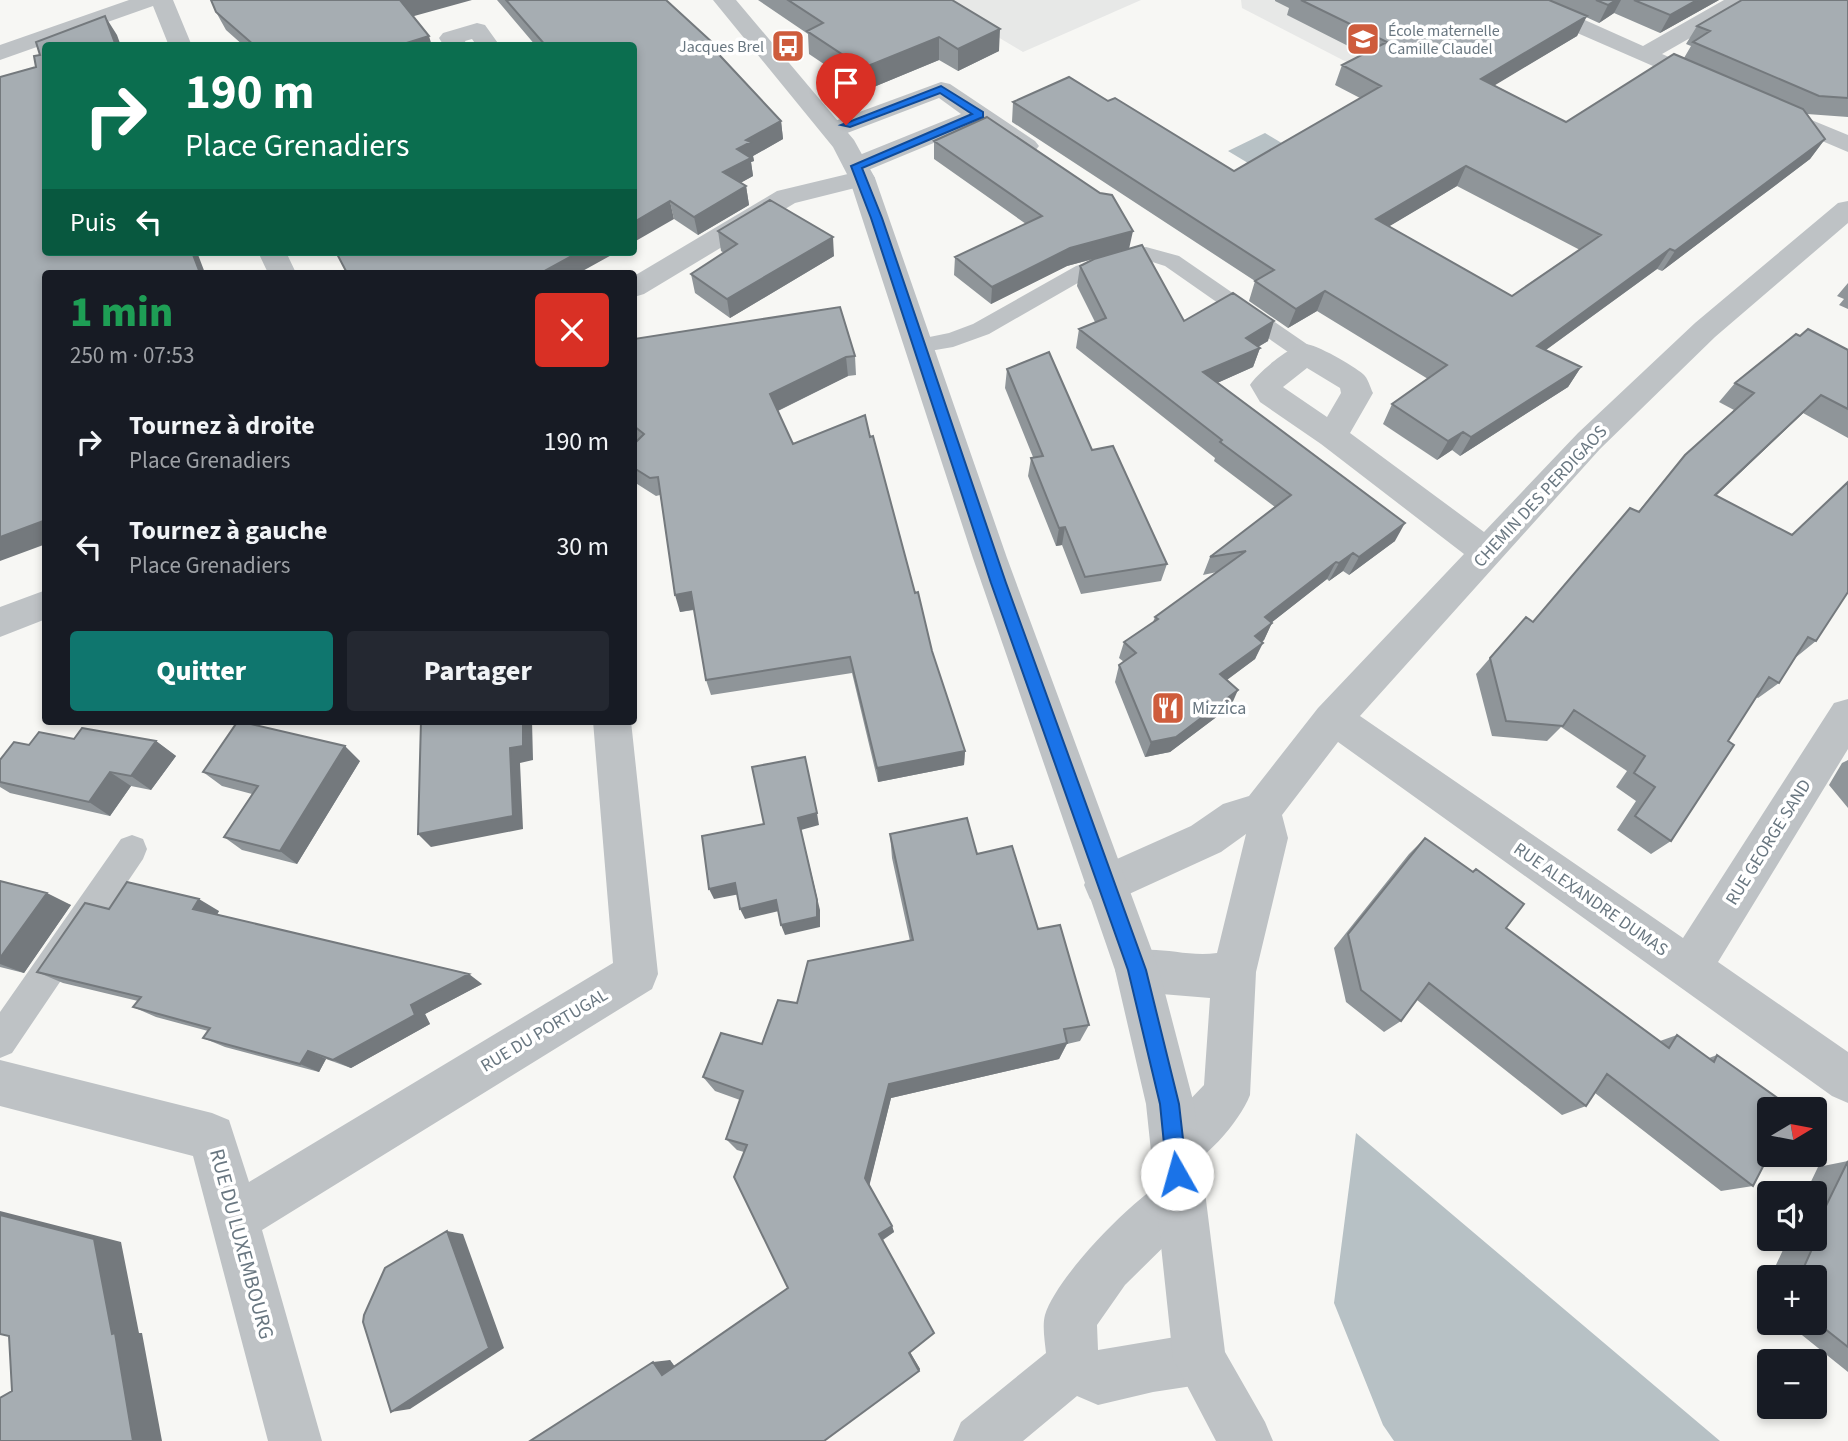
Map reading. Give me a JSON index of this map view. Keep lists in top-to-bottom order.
{
  "streets": {
    "street": [
      "CHEMIN DES PERDIGAOS",
      "RUE GEORGE SAND",
      "RUE ALEXANDRE DUMAS",
      "RUE DU PORTUGAL",
      "RUE DU LUXEMBOURG"
    ]
  },
  "crossings": [
    ["CHEMIN DES PERDIGAOS", "RUE ALEXANDRE DUMAS"],
    ["RUE GEORGE SAND", "RUE ALEXANDRE DUMAS"],
    ["RUE DU PORTUGAL", "RUE DU LUXEMBOURG"]
  ],
  "places": {
    "school or university": ["École maternelle Camille Claudel"],
    "bus stop": ["Jacques Brel"],
    "restaurant": ["Mizzica"]
  },
  "north": "right",
  "page": {
    "turn": ["190 m", "Place Grenadiers"],
    "then": "Puis",
    "heading": ["1 min", "250 m · 07:53"],
    "list": [
      {
        "name": "Tournez à droite",
        "note": "Place Grenadiers",
        "value": "190 m"
      },
      {
        "name": "Tournez à gauche",
        "note": "Place Grenadiers",
        "value": "30 m"
      }
    ],
    "buttons": ["Quitter", "Partager"],
    "map_buttons": ["+", "−"]
  }
}
